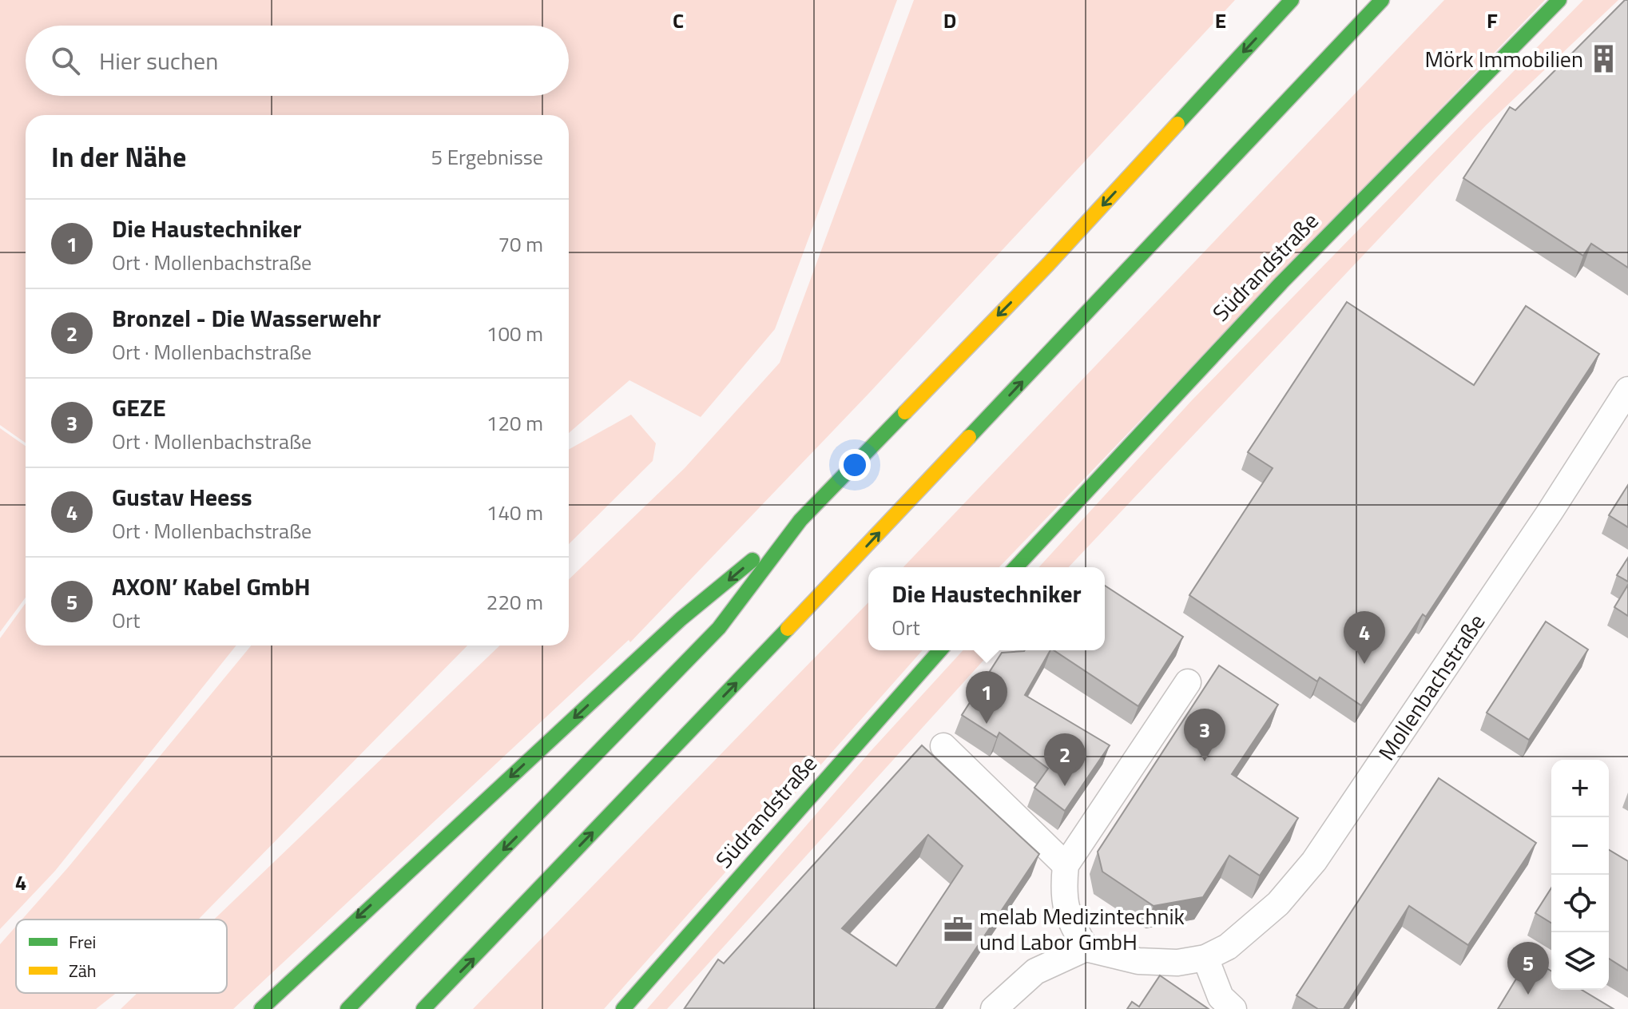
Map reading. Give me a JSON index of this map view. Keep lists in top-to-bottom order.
{
  "streets": {
    "main road": ["Südrandstraße"],
    "street": ["Mollenbachstraße"]
  },
  "places": {
    "building": ["Mörk Immobilien"],
    "office": ["melab Medizintechnik und Labor GmbH"]
  },
  "legend": ["Frei", "Zäh"],
  "page": {
    "search": "Hier suchen",
    "heading": ["In der Nähe", "5 Ergebnisse"],
    "list": [
      {
        "mark": "1",
        "name": "Die Haustechniker",
        "note": "Ort · Mollenbachstraße",
        "value": "70 m"
      },
      {
        "mark": "2",
        "name": "Bronzel - Die Wasserwehr",
        "note": "Ort · Mollenbachstraße",
        "value": "100 m"
      },
      {
        "mark": "3",
        "name": "GEZE",
        "note": "Ort · Mollenbachstraße",
        "value": "120 m"
      },
      {
        "mark": "4",
        "name": "Gustav Heess",
        "note": "Ort · Mollenbachstraße",
        "value": "140 m"
      },
      {
        "mark": "5",
        "name": "AXON’ Kabel GmbH",
        "note": "Ort",
        "value": "220 m"
      }
    ],
    "popup": ["Die Haustechniker", "Ort"],
    "pins": [
      "4",
      "1",
      "3",
      "2",
      "5"
    ],
    "map_buttons": ["+", "−"]
  },
  "grid": {
    "columns": [
      "C",
      "D",
      "E",
      "F"
    ],
    "rows": ["4"]
  }
}
